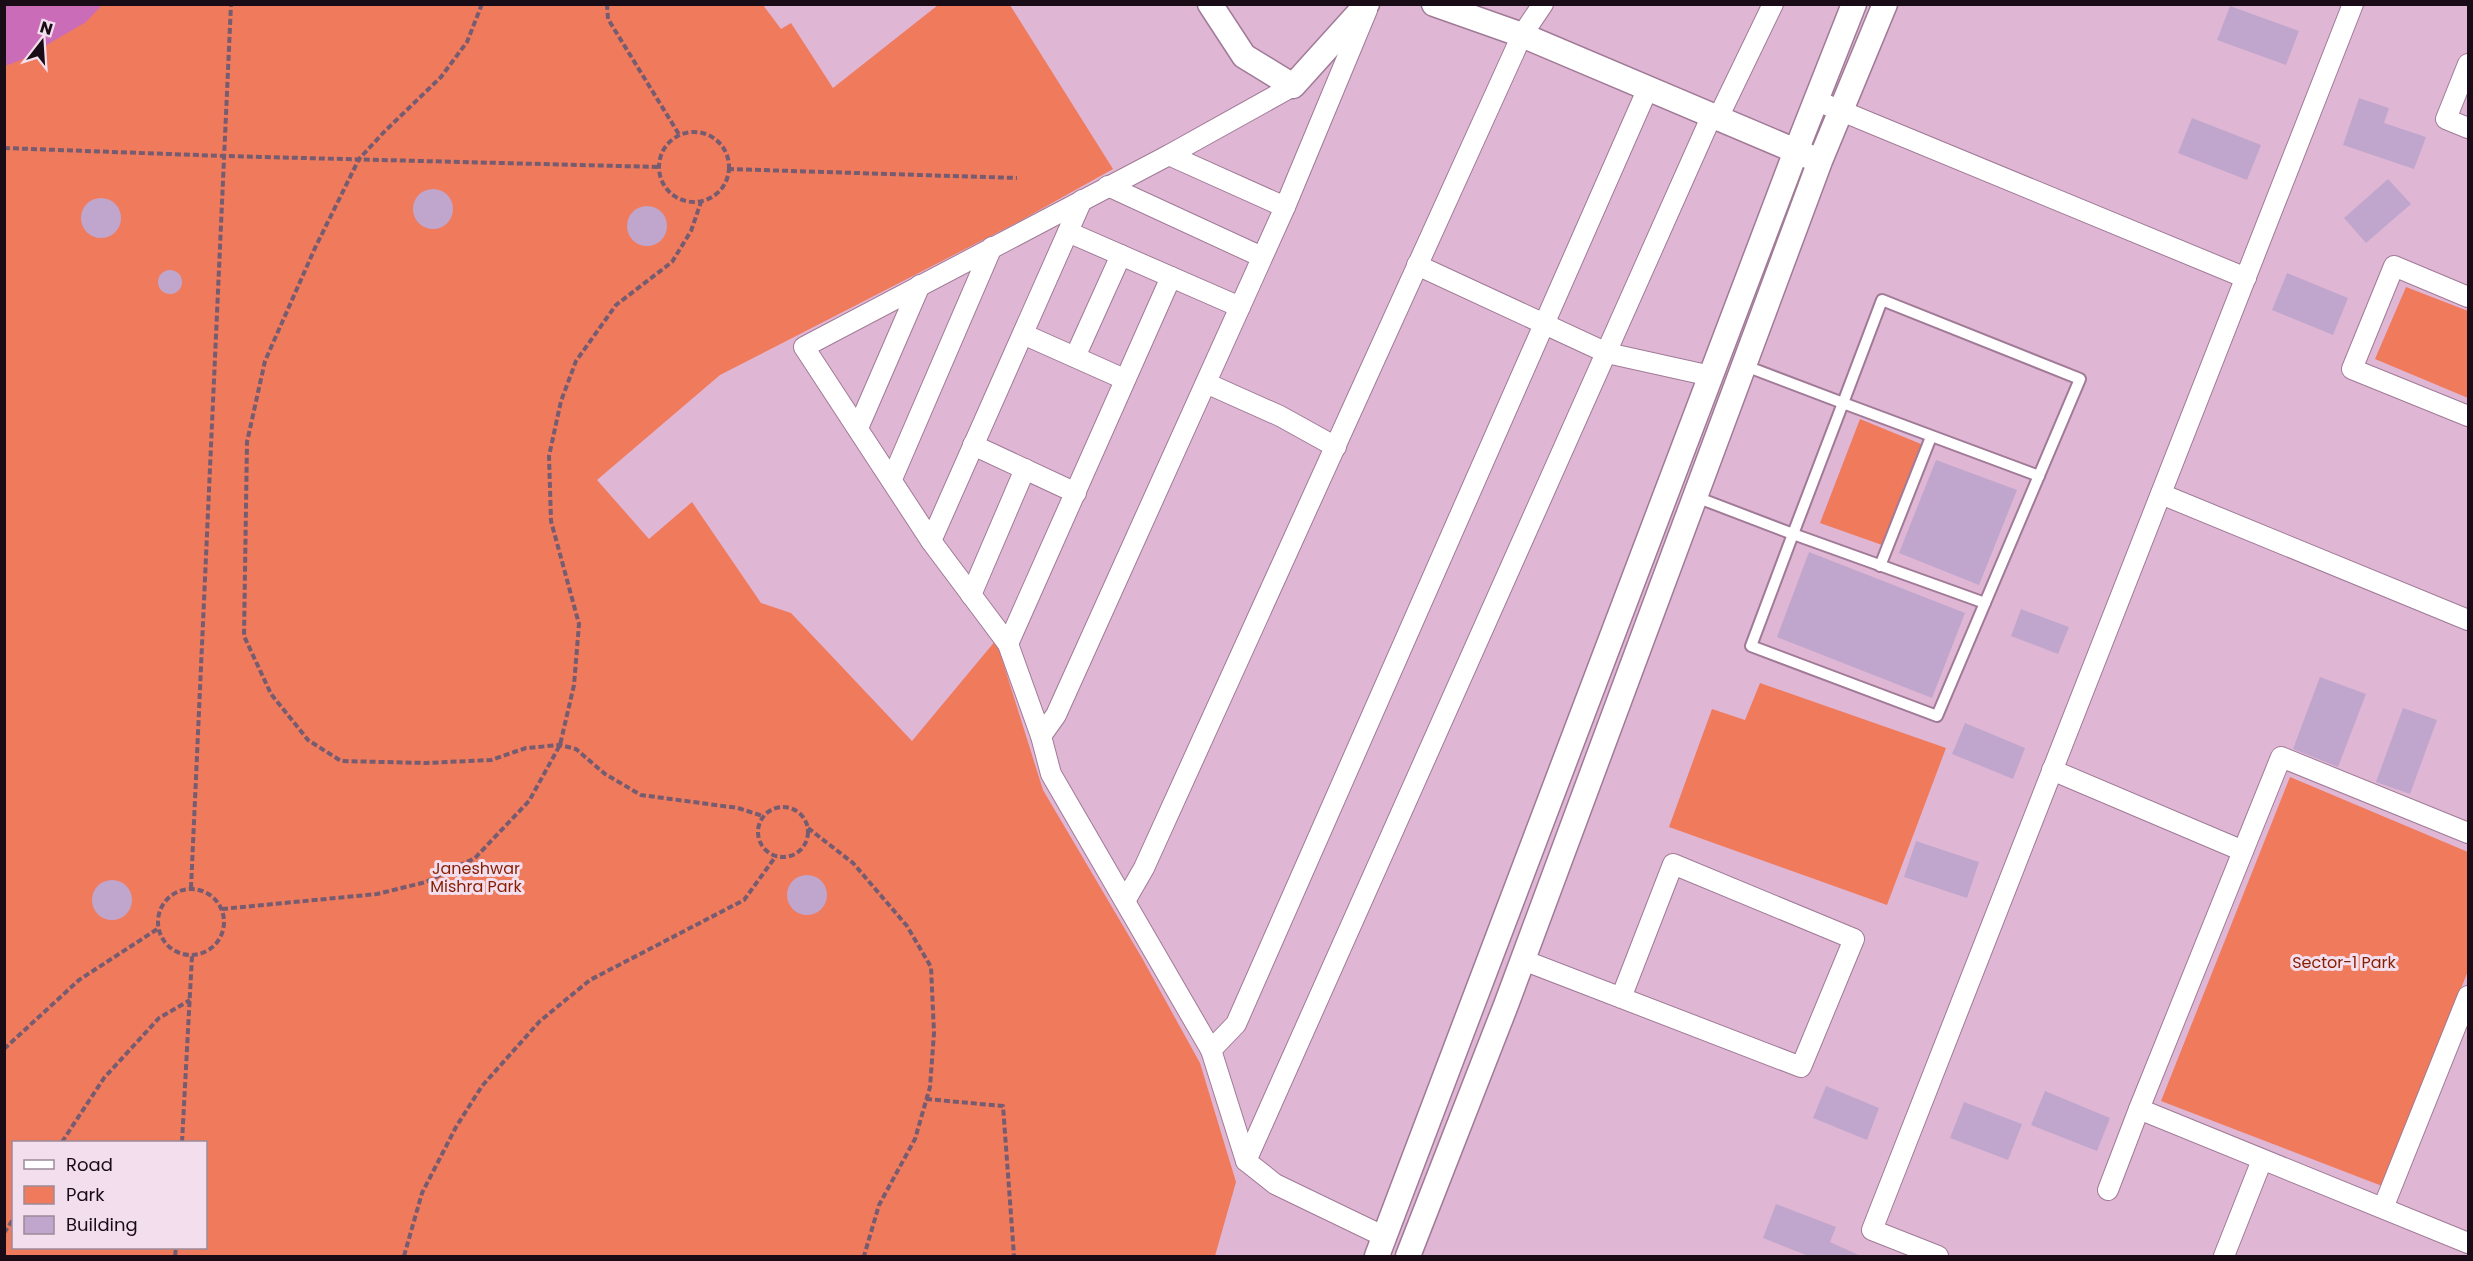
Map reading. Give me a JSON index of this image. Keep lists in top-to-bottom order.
{
  "parks": ["Janeshwar Mishra Park", "Sector-1 Park"],
  "legend": ["Road", "Park", "Building"],
  "north": "top"
}
